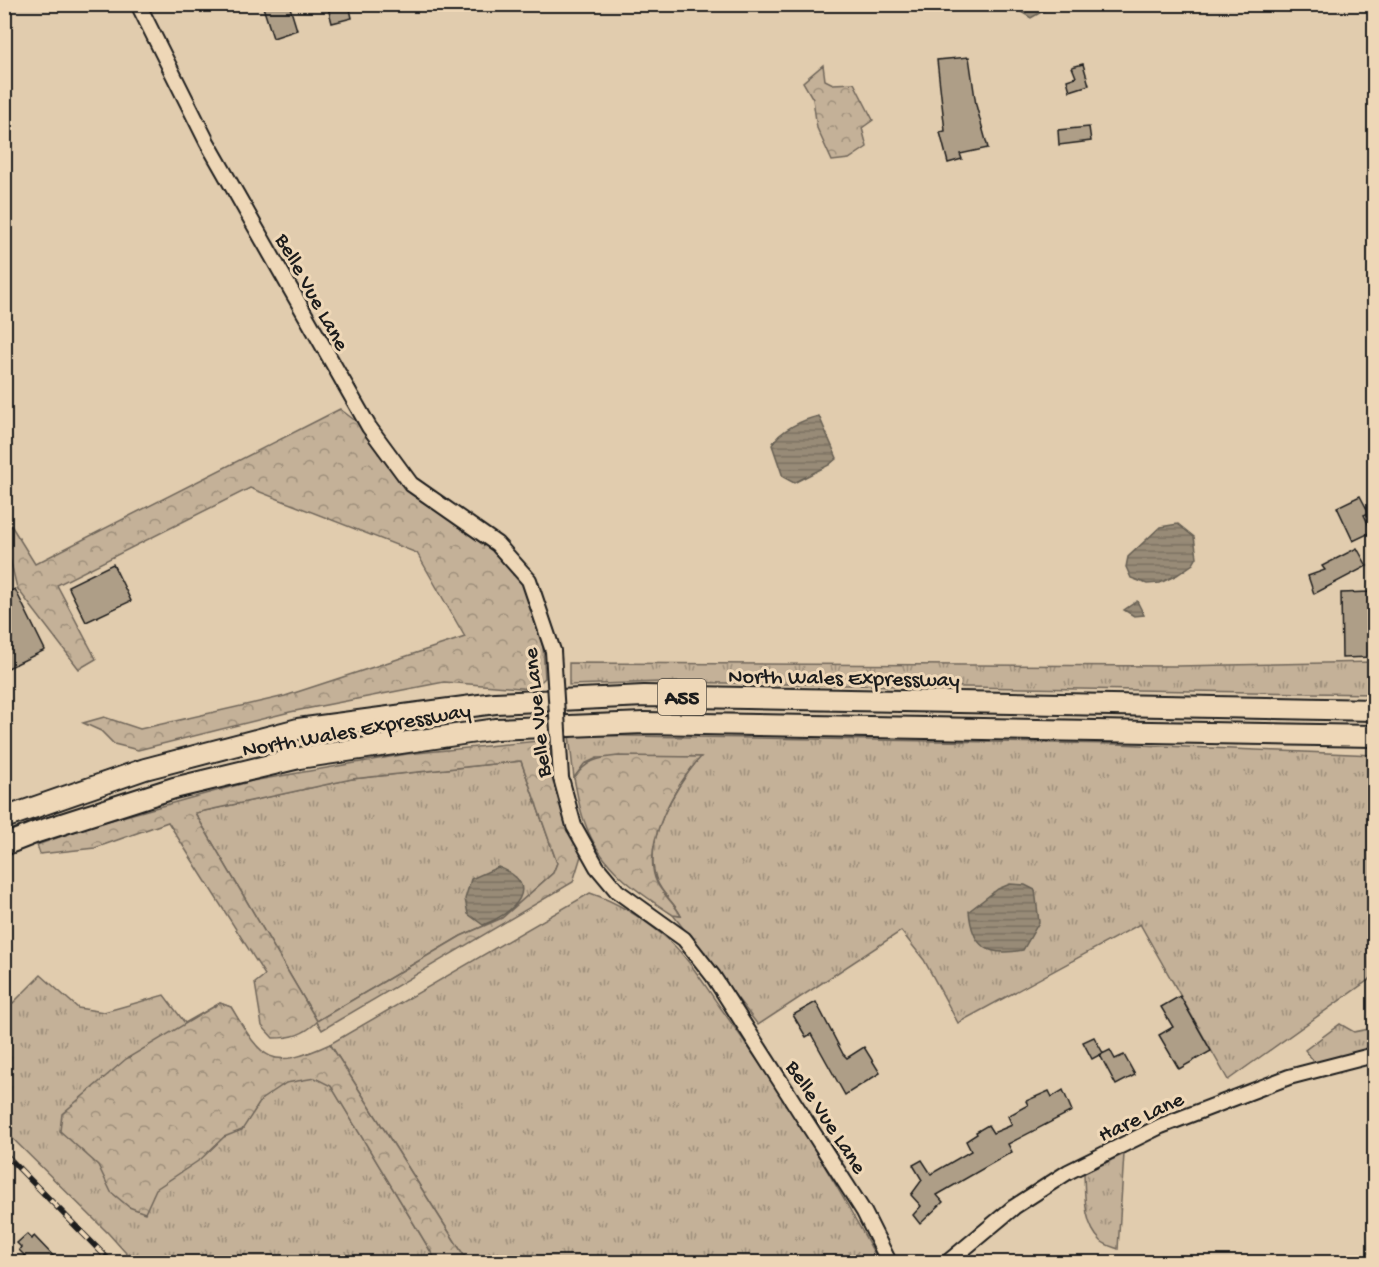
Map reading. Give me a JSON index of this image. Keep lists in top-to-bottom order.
{
  "streets": {
    "highway": ["North Wales Expressway", "A55"],
    "street": ["Belle Vue Lane", "Hare Lane"]
  }
}
